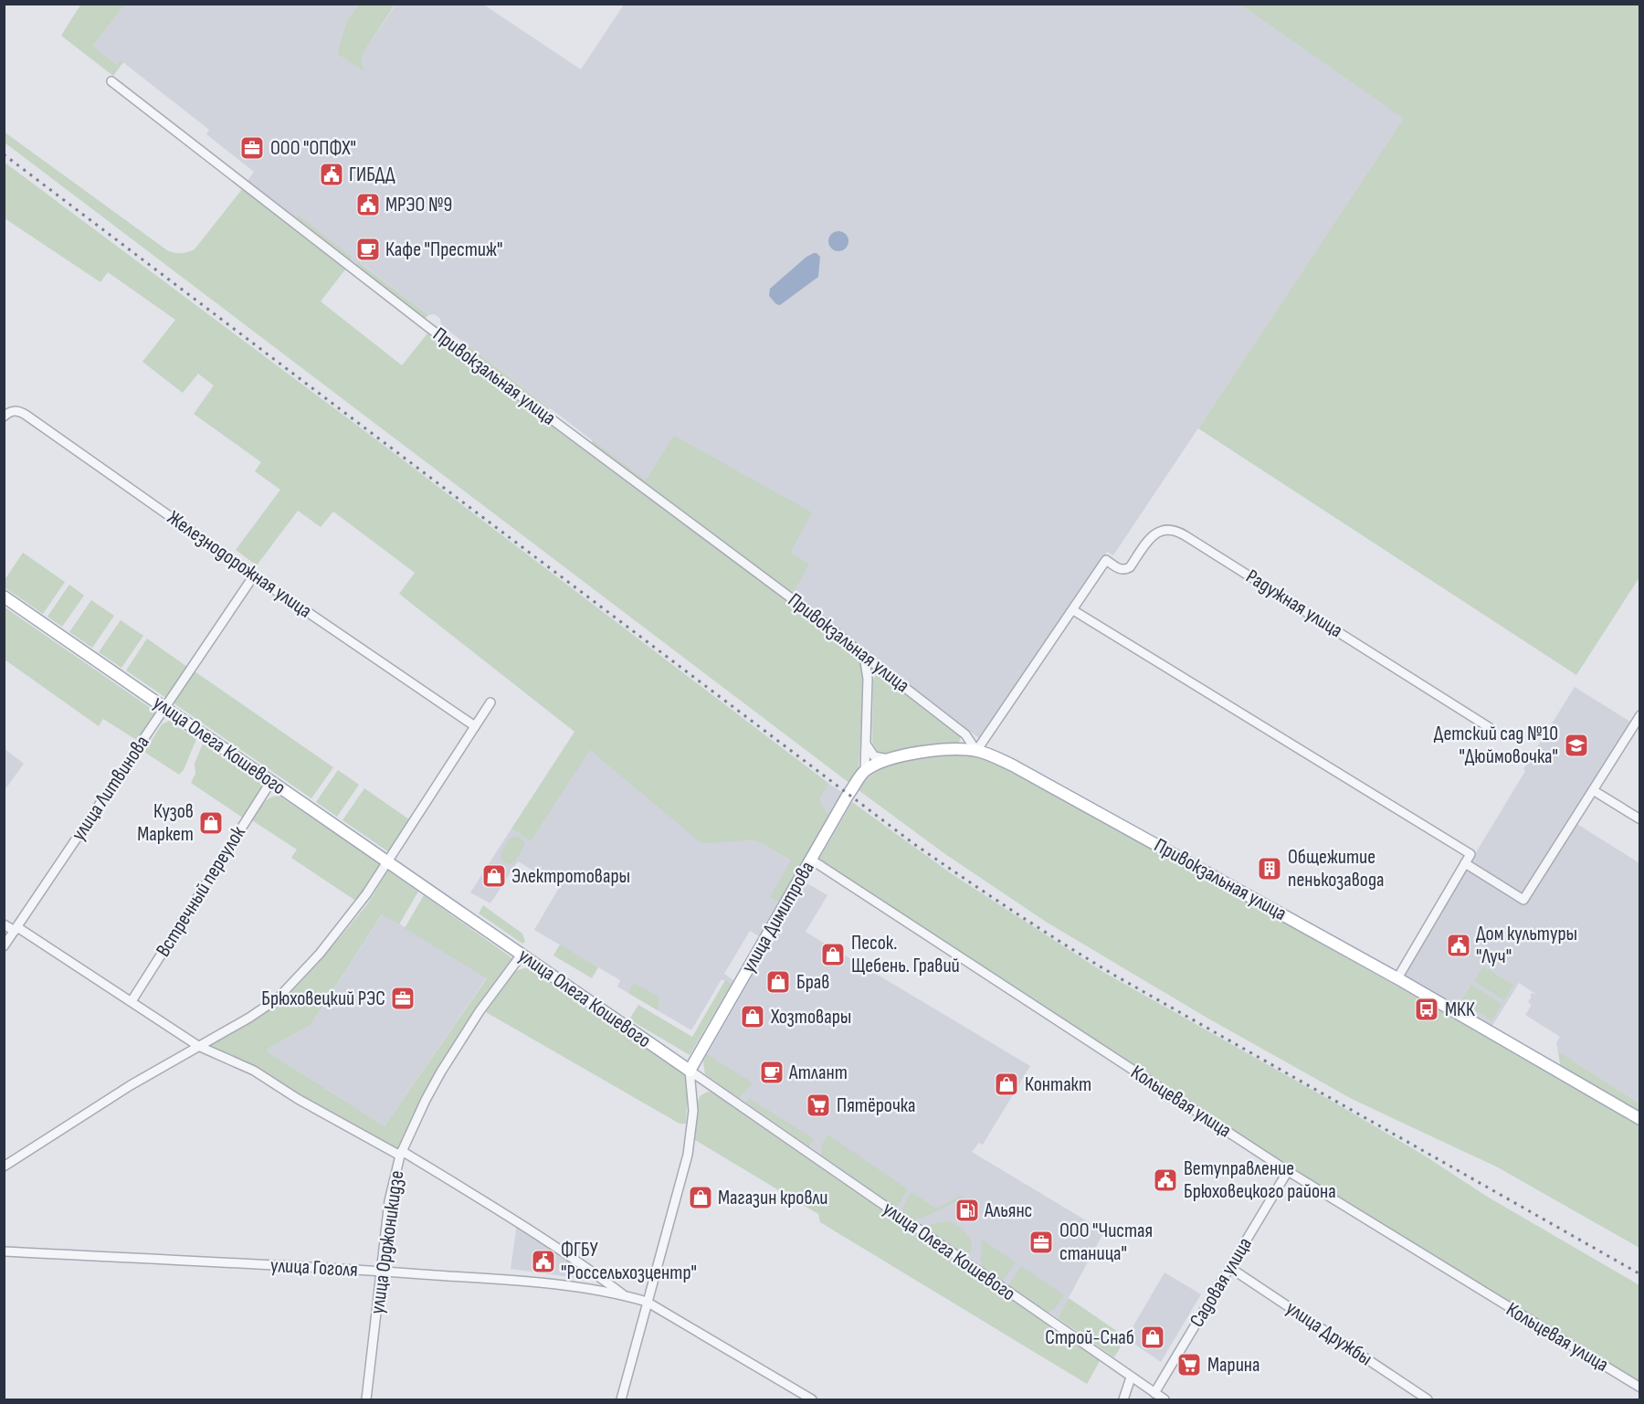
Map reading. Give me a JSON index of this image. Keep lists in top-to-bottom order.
{
  "streets": {
    "main road": ["Привокзальная улица", "улица Олега Кошевого", "улица Димитрова"],
    "street": [
      "Железнодорожная улица",
      "Радужная улица",
      "улица Литвинова",
      "Встречный переулок",
      "Кольцевая улица",
      "улица Орджоникидзе",
      "улица Гоголя",
      "Садовая улица",
      "улица Дружбы"
    ]
  },
  "crossings": [
    ["Железнодорожная улица", "улица Литвинова"],
    ["улица Олега Кошевого", "улица Литвинова"],
    ["улица Олега Кошевого", "Встречный переулок"],
    ["улица Олега Кошевого", "улица Димитрова"],
    ["улица Олега Кошевого", "улица Орджоникидзе"],
    ["улица Олега Кошевого", "Садовая улица"],
    ["улица Литвинова", "улица Гоголя"],
    ["Встречный переулок", "улица Гоголя"],
    ["улица Димитрова", "Кольцевая улица"],
    ["Кольцевая улица", "Садовая улица"],
    ["улица Орджоникидзе", "улица Гоголя"],
    ["Садовая улица", "улица Дружбы"]
  ],
  "places": {
    "office": ["ООО \"ОПФХ\"", "Брюховецкий РЭС", "ООО \"Чистая станица\""],
    "public building": [
      "ГИБДД",
      "МРЭО №9",
      "Дом культуры \"Луч\"",
      "Ветуправление Брюховецкого района",
      "ФГБУ \"Россельхозцентр\""
    ],
    "cafe": ["Кафе \"Престиж\"", "Атлант"],
    "school or university": ["Детский сад №10 \"Дюймовочка\""],
    "shop": [
      "Кузов Маркет",
      "Электротовары",
      "Песок. Щебень. Гравий",
      "Брав",
      "Хозтовары",
      "Контакт",
      "Магазин кровли",
      "Строй-Снаб"
    ],
    "building": ["Общежитие пенькозавода"],
    "bus stop": ["МКК"],
    "supermarket": ["Пятёрочка", "Марина"],
    "fuel station": ["Альянс"]
  }
}
